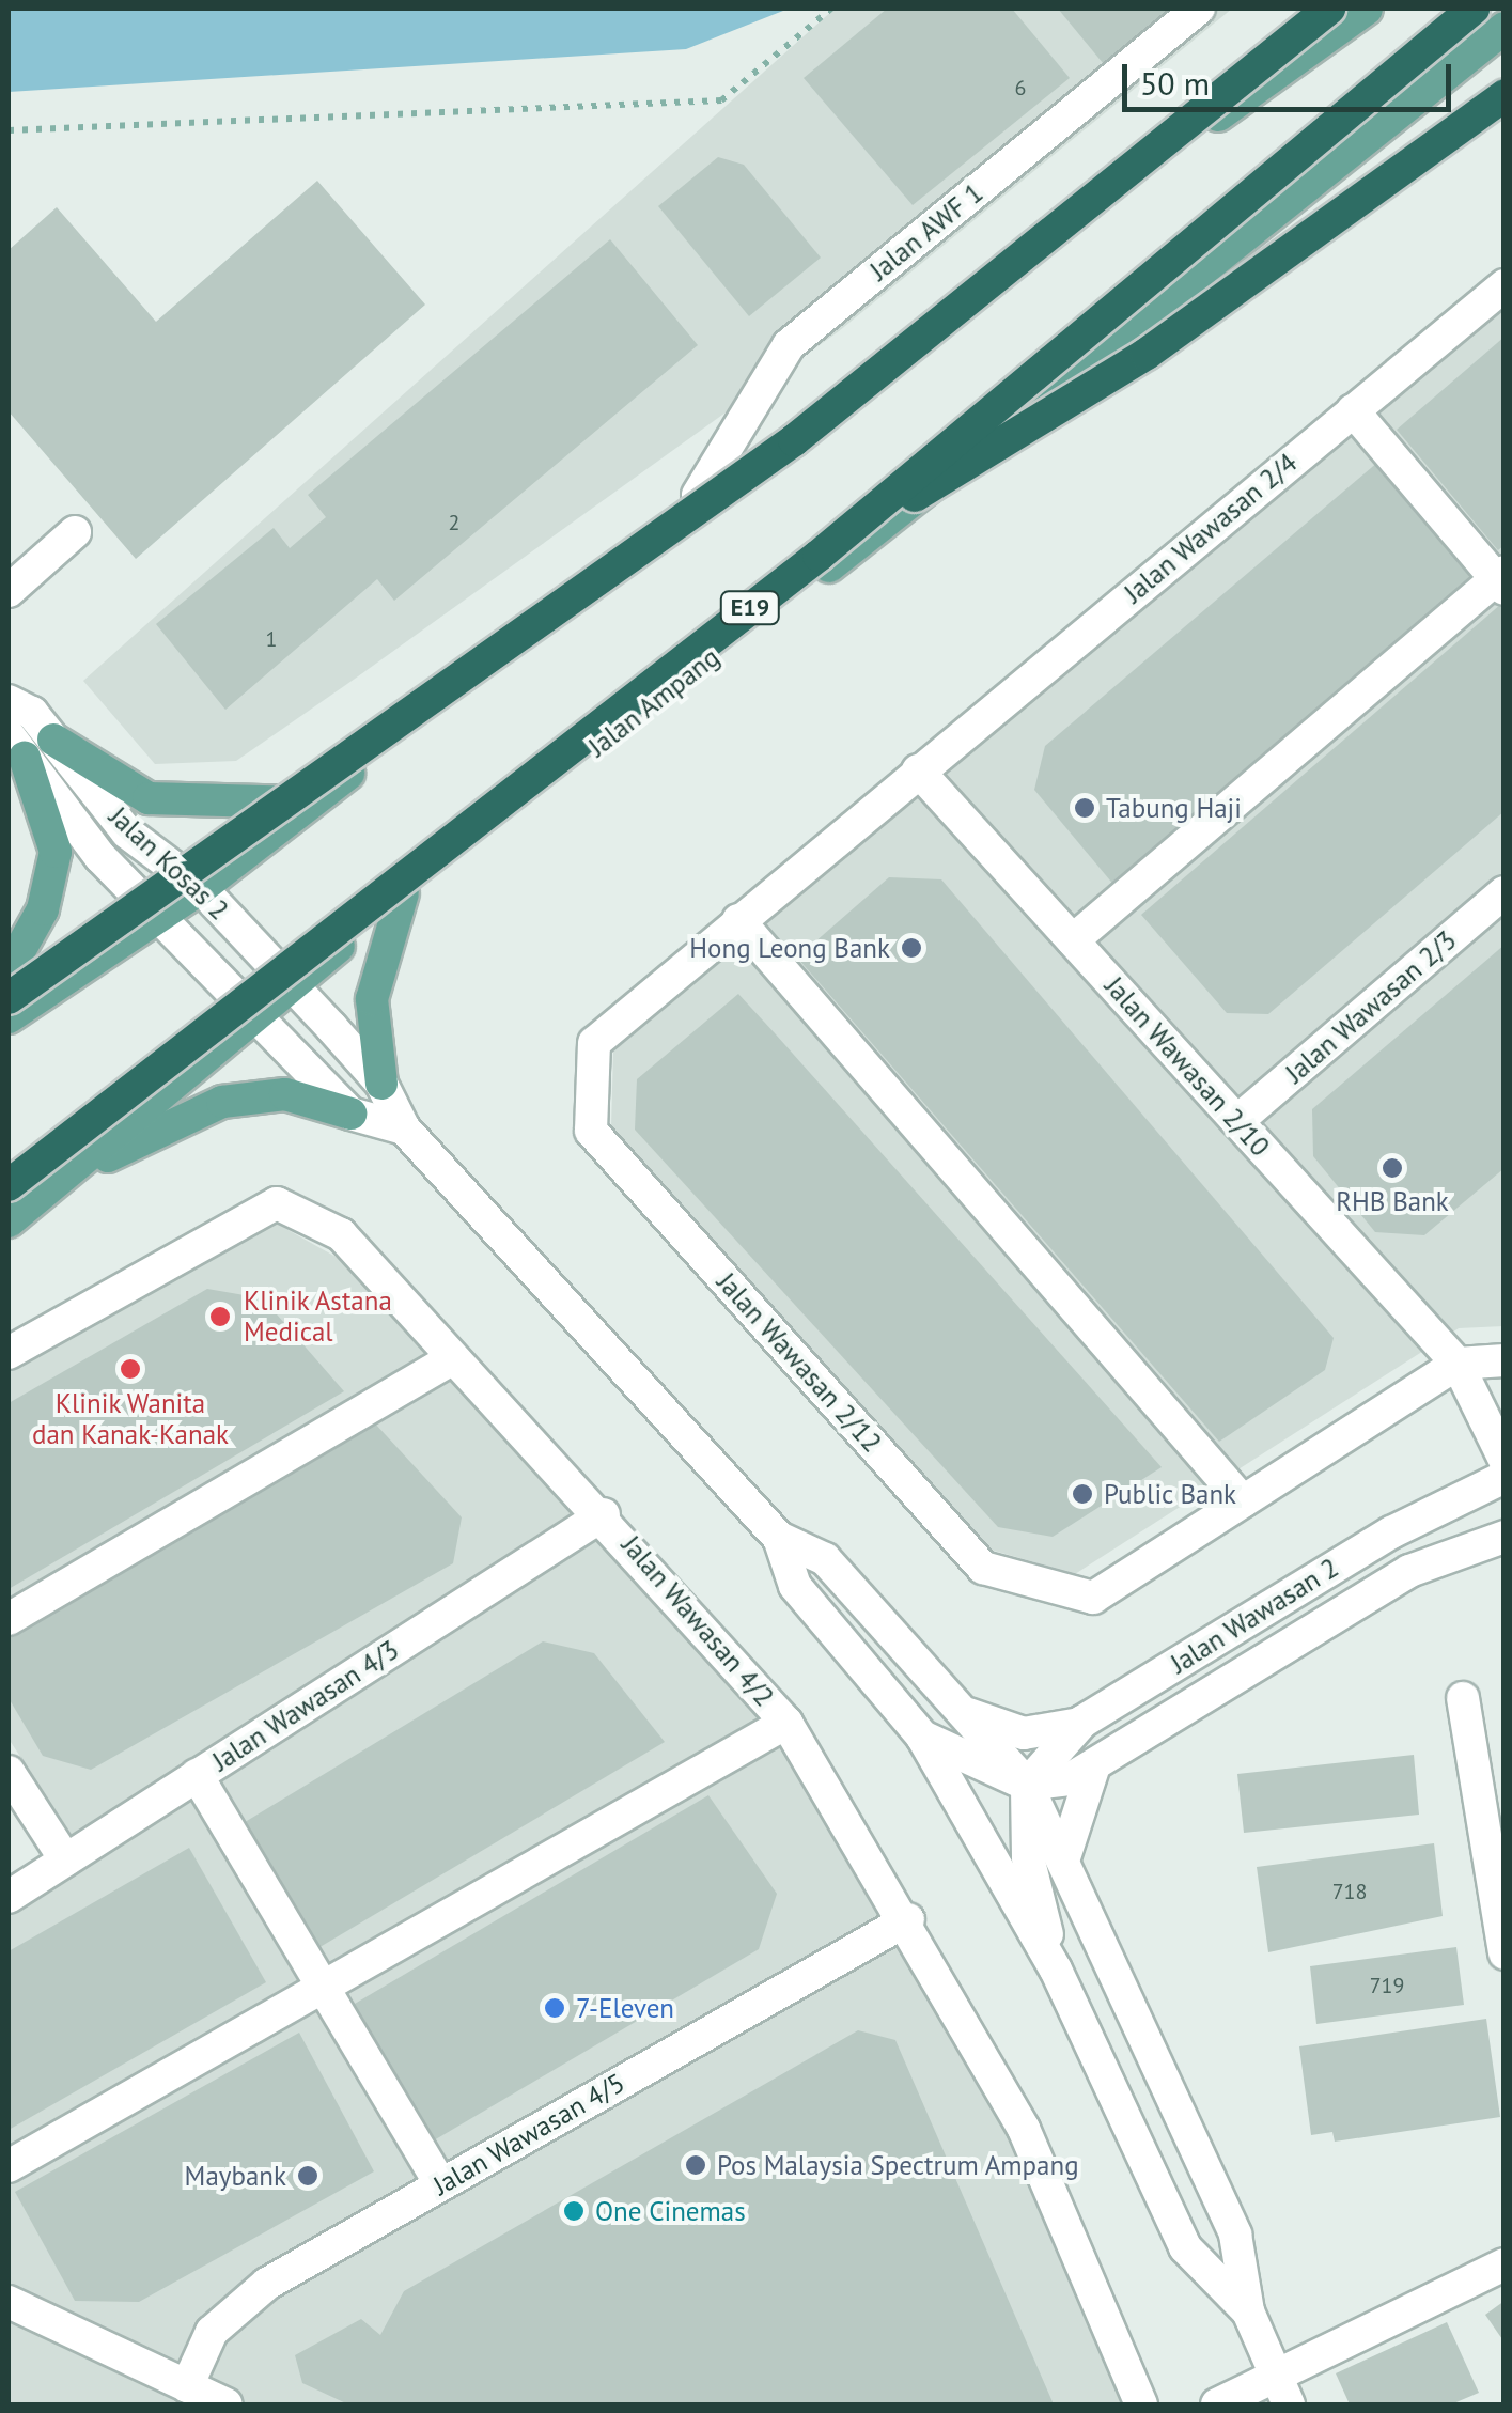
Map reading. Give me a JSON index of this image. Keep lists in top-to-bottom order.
{
  "streets": {
    "highway": ["E19"],
    "main road": ["Jalan Ampang"],
    "street": [
      "Jalan AWF 1",
      "Jalan Wawasan 2/4",
      "Jalan Kosas 2",
      "Jalan Wawasan 2/3",
      "Jalan Wawasan 2/10",
      "Jalan Wawasan 2/12",
      "Jalan Wawasan 2",
      "Jalan Wawasan 4/2",
      "Jalan Wawasan 4/3",
      "Jalan Wawasan 4/5"
    ]
  },
  "crossings": [
    ["Jalan Wawasan 2/4", "Jalan Wawasan 2/10"],
    ["Jalan Wawasan 2/4", "Jalan Wawasan 2/12"],
    ["Jalan Ampang", "Jalan Kosas 2"],
    ["Jalan Wawasan 2/3", "Jalan Wawasan 2/10"],
    ["Jalan Wawasan 2/10", "Jalan Wawasan 2/12"],
    ["Jalan Wawasan 4/2", "Jalan Wawasan 4/3"],
    ["Jalan Wawasan 4/2", "Jalan Wawasan 4/5"]
  ],
  "places": [
    "Tabung Haji",
    "Hong Leong Bank",
    "RHB Bank",
    "Klinik Astana Medical",
    "Klinik Wanita dan Kanak-Kanak",
    "Public Bank",
    "7-Eleven",
    "Pos Malaysia Spectrum Ampang",
    "Maybank",
    "One Cinemas"
  ],
  "house_numbers": [
    "6",
    "2",
    "1",
    "718",
    "719"
  ],
  "scale_bar": "50 m"
}
